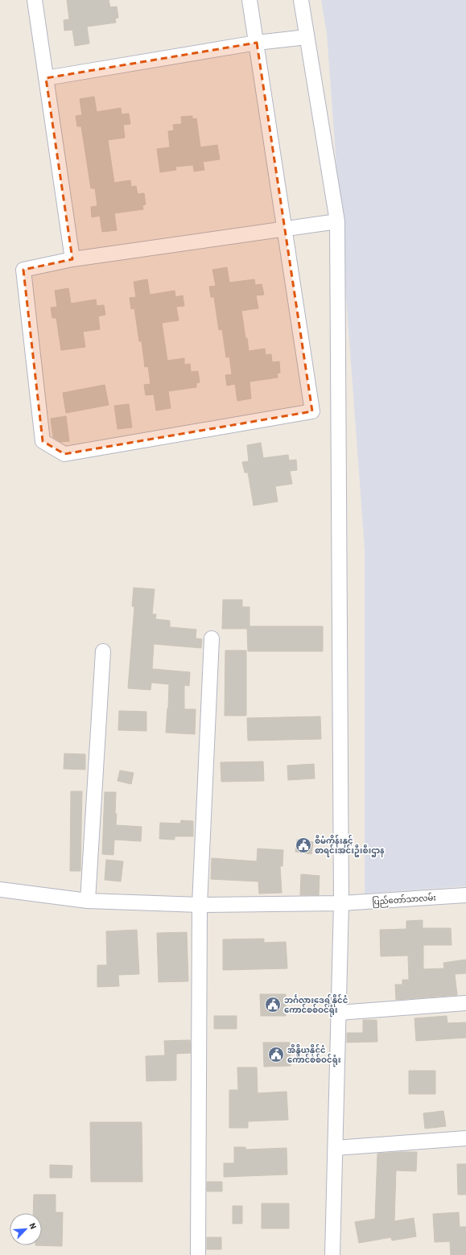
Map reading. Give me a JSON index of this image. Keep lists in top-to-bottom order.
{
  "streets": {
    "street": ["ပြည်တော်သာလမ်း"]
  },
  "places": {
    "public building": ["စီမံကိန်းနှင့် စာရင်းအင်းဦးစီးဌာန", "ဘင်္ဂလားဒေရှ့်နိုင်ငံ ကောင်စစ်ဝင်ရုံး", "အိန္ဒိယနိုင်ငံ ကောင်စစ်ဝင်ရုံး"]
  },
  "north": "top right"
}
